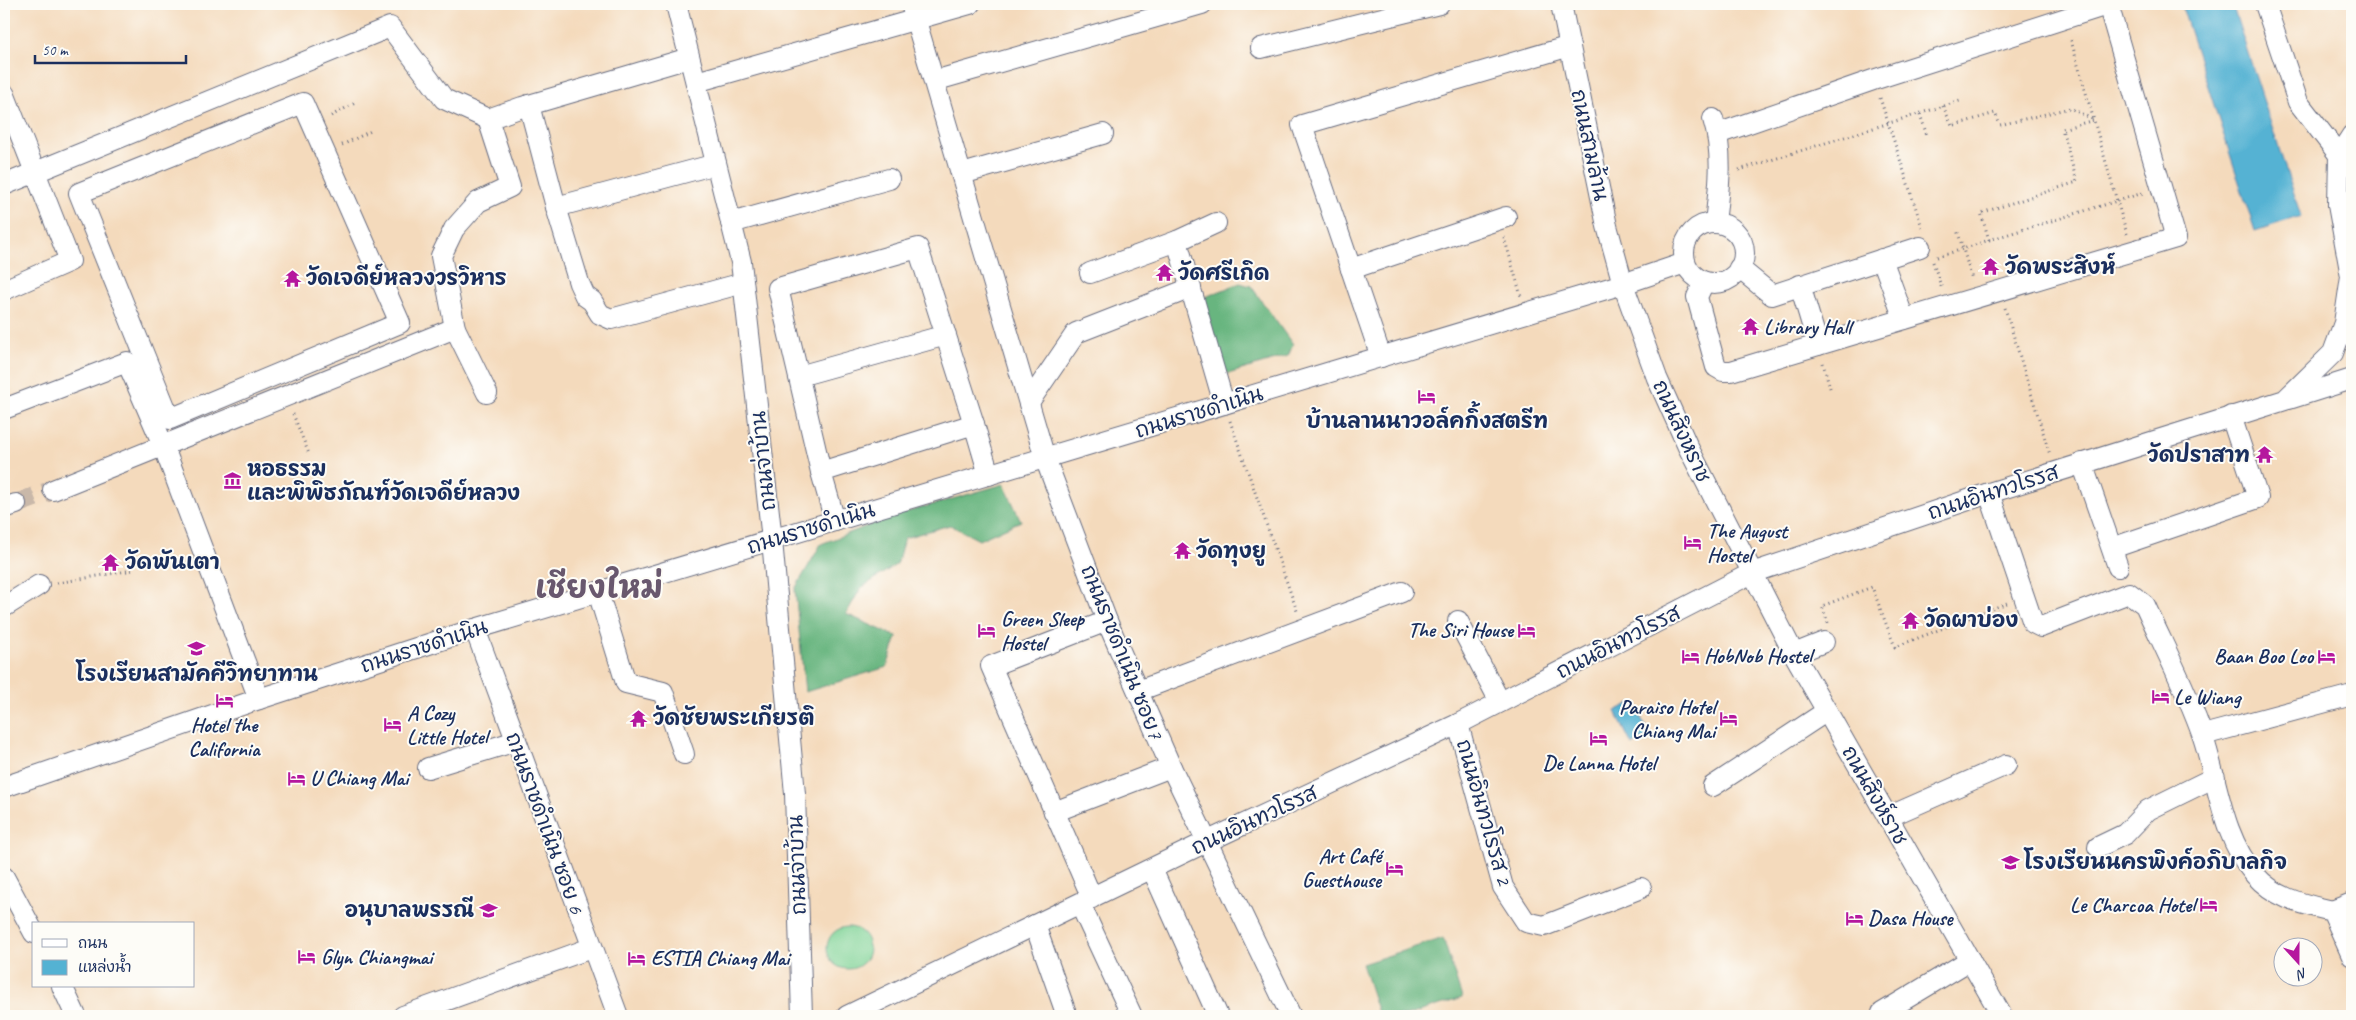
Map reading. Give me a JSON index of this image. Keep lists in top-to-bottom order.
{
  "streets": {
    "street": [
      "ถนนสามล้าน",
      "ถนนราชดำเนิน",
      "ถนนสิงหราช",
      "ถนนจ่าบ้าน",
      "ถนนอินทวโรรส",
      "ถนนราชดำเนิน ซอย7",
      "ถนนสิงห์ราช",
      "ถนนอินทวโรรส 2",
      "ถนนราชดำเนิน ซอย 6"
    ]
  },
  "crossings": [
    ["ถนนสามล้าน", "ถนนราชดำเนิน"],
    ["ถนนสามล้าน", "ถนนสิงหราช"],
    ["ถนนราชดำเนิน", "ถนนสิงหราช"],
    ["ถนนราชดำเนิน", "ถนนจ่าบ้าน"],
    ["ถนนราชดำเนิน", "ถนนราชดำเนิน ซอย7"],
    ["ถนนราชดำเนิน", "ถนนราชดำเนิน ซอย 6"],
    ["ถนนสิงหราช", "ถนนอินทวโรรส"],
    ["ถนนสิงหราช", "ถนนสิงห์ราช"],
    ["ถนนอินทวโรรส", "ถนนราชดำเนิน ซอย7"],
    ["ถนนอินทวโรรส", "ถนนสิงห์ราช"],
    ["ถนนอินทวโรรส", "ถนนอินทวโรรส 2"]
  ],
  "districts": ["เชียงใหม่"],
  "places": {
    "temple": [
      "วัดพระสิงห์",
      "วัดศรีเกิด",
      "วัดเจดีย์หลวงวรวิหาร",
      "Library Hall",
      "วัดปราสาท",
      "วัดทุงยู",
      "วัดพันเตา",
      "วัดผาบ่อง",
      "วัดชัยพระเกียรติ"
    ],
    "hotel": [
      "บ้านลานนาวอล์คกิ้งสตรีท",
      "The August Hostel",
      "The Siri House",
      "Green Sleep Hostel",
      "HobNob Hostel",
      "Baan Boo Loo",
      "Le Wiang",
      "Hotel the California",
      "Paraiso Hotel Chiang Mai",
      "A Cozy Little Hotel",
      "De Lanna Hotel",
      "U Chiang Mai",
      "Art Café Guesthouse",
      "Le Charcoa Hotel",
      "Dasa House",
      "Glyn Chiangmai",
      "ESTIA Chiang Mai"
    ],
    "museum": ["หอธรรม และพิพิธภัณฑ์วัดเจดีย์หลวง"],
    "school or university": ["โรงเรียนสามัคคีวิทยาทาน", "โรงเรียนนครพิงค์อภิบาลกิจ", "อนุบาลพรรณี"]
  },
  "legend": ["ถนน", "แหล่งน้ำ"],
  "scale_bar": "50 m",
  "north": "bottom"
}
